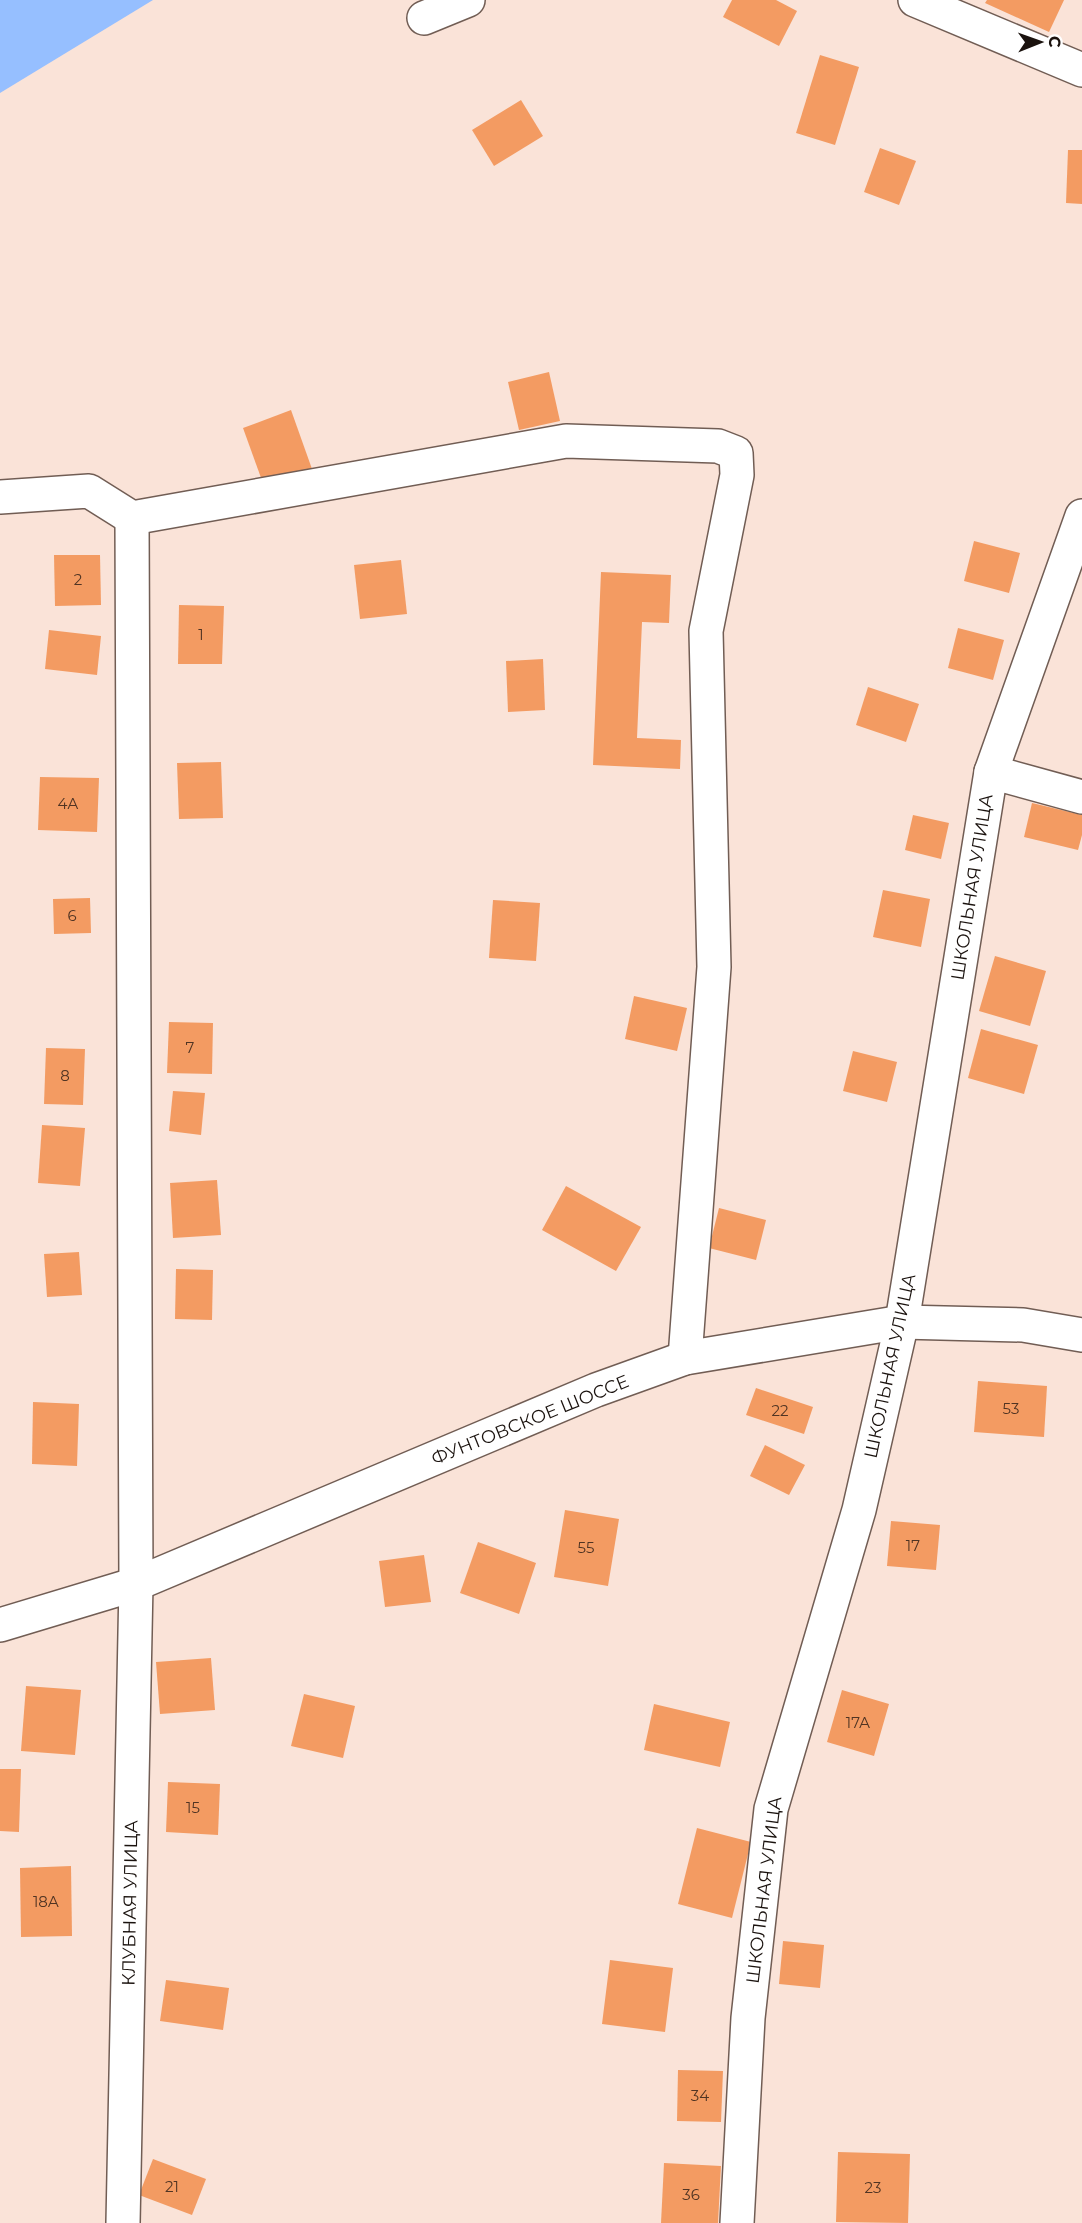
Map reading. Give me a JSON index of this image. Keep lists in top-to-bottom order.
{
  "streets": {
    "street": ["ШКОЛЬНАЯ УЛИЦА", "ФУНТОВСКОЕ ШОССЕ", "КЛУБНАЯ УЛИЦА"]
  },
  "crossings": [
    ["ШКОЛЬНАЯ УЛИЦА", "ФУНТОВСКОЕ ШОССЕ"],
    ["ФУНТОВСКОЕ ШОССЕ", "КЛУБНАЯ УЛИЦА"]
  ],
  "house_numbers": [
    "2",
    "1",
    "4А",
    "6",
    "7",
    "8",
    "53",
    "22",
    "17",
    "55",
    "17А",
    "15",
    "18А",
    "34",
    "21",
    "23",
    "36"
  ],
  "north": "right"
}
